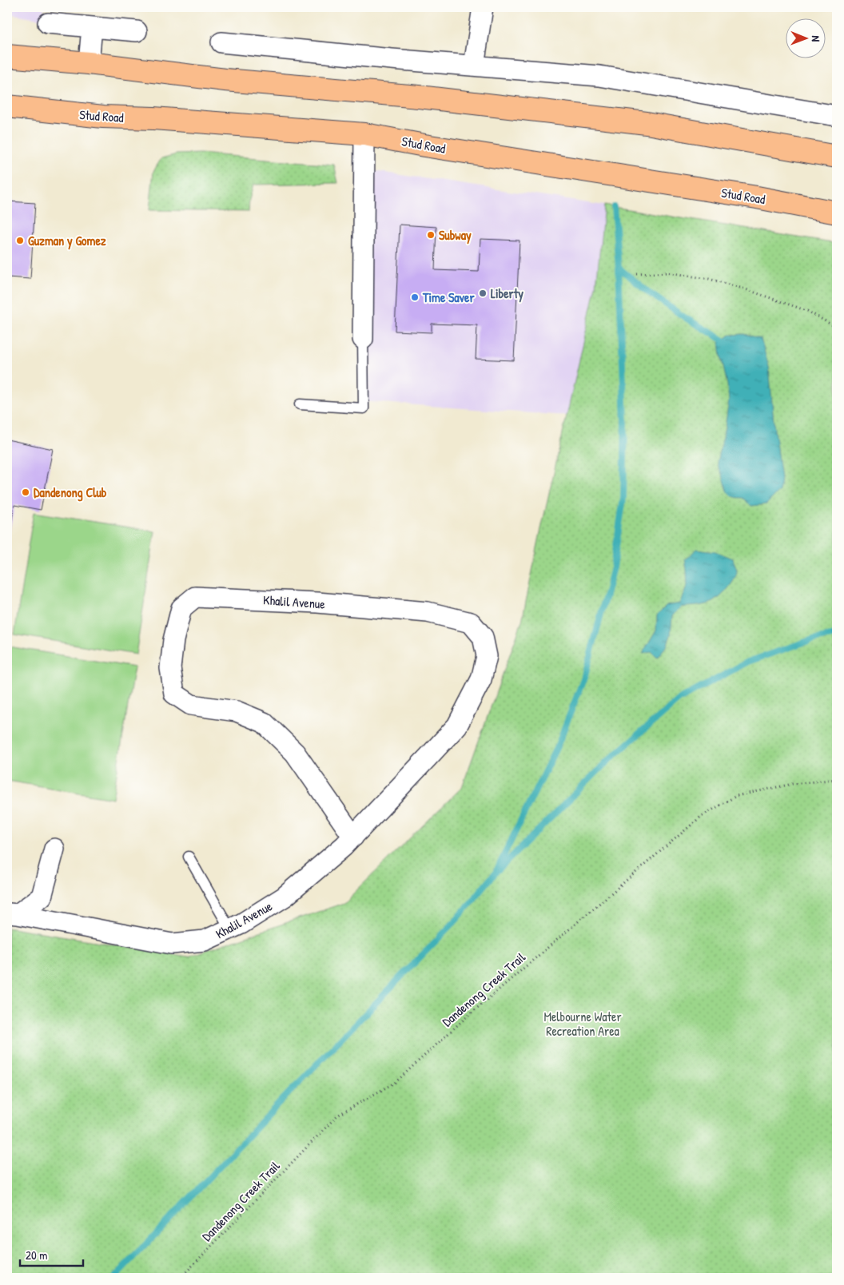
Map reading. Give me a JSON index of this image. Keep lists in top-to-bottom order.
{
  "streets": {
    "highway": ["Stud Road"],
    "street": ["Khalil Avenue"],
    "path": ["Dandenong Creek Trail"]
  },
  "parks": ["Melbourne Water Recreation Area"],
  "places": [
    "Subway",
    "Guzman y Gomez",
    "Liberty",
    "Time Saver",
    "Dandenong Club"
  ],
  "scale_bar": "20 m",
  "north": "right"
}
